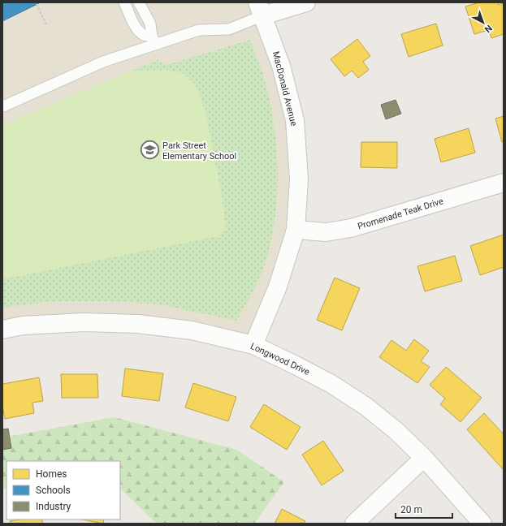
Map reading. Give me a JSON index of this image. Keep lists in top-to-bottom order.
{
  "streets": {
    "street": ["MacDonald Avenue", "Promenade Teak Drive", "Longwood Drive"]
  },
  "crossings": [
    ["MacDonald Avenue", "Promenade Teak Drive"],
    ["MacDonald Avenue", "Longwood Drive"]
  ],
  "places": {
    "school or university": ["Park Street Elementary School"]
  },
  "legend": ["Homes", "Schools", "Industry"],
  "scale_bar": "20 m",
  "north": "bottom right"
}
